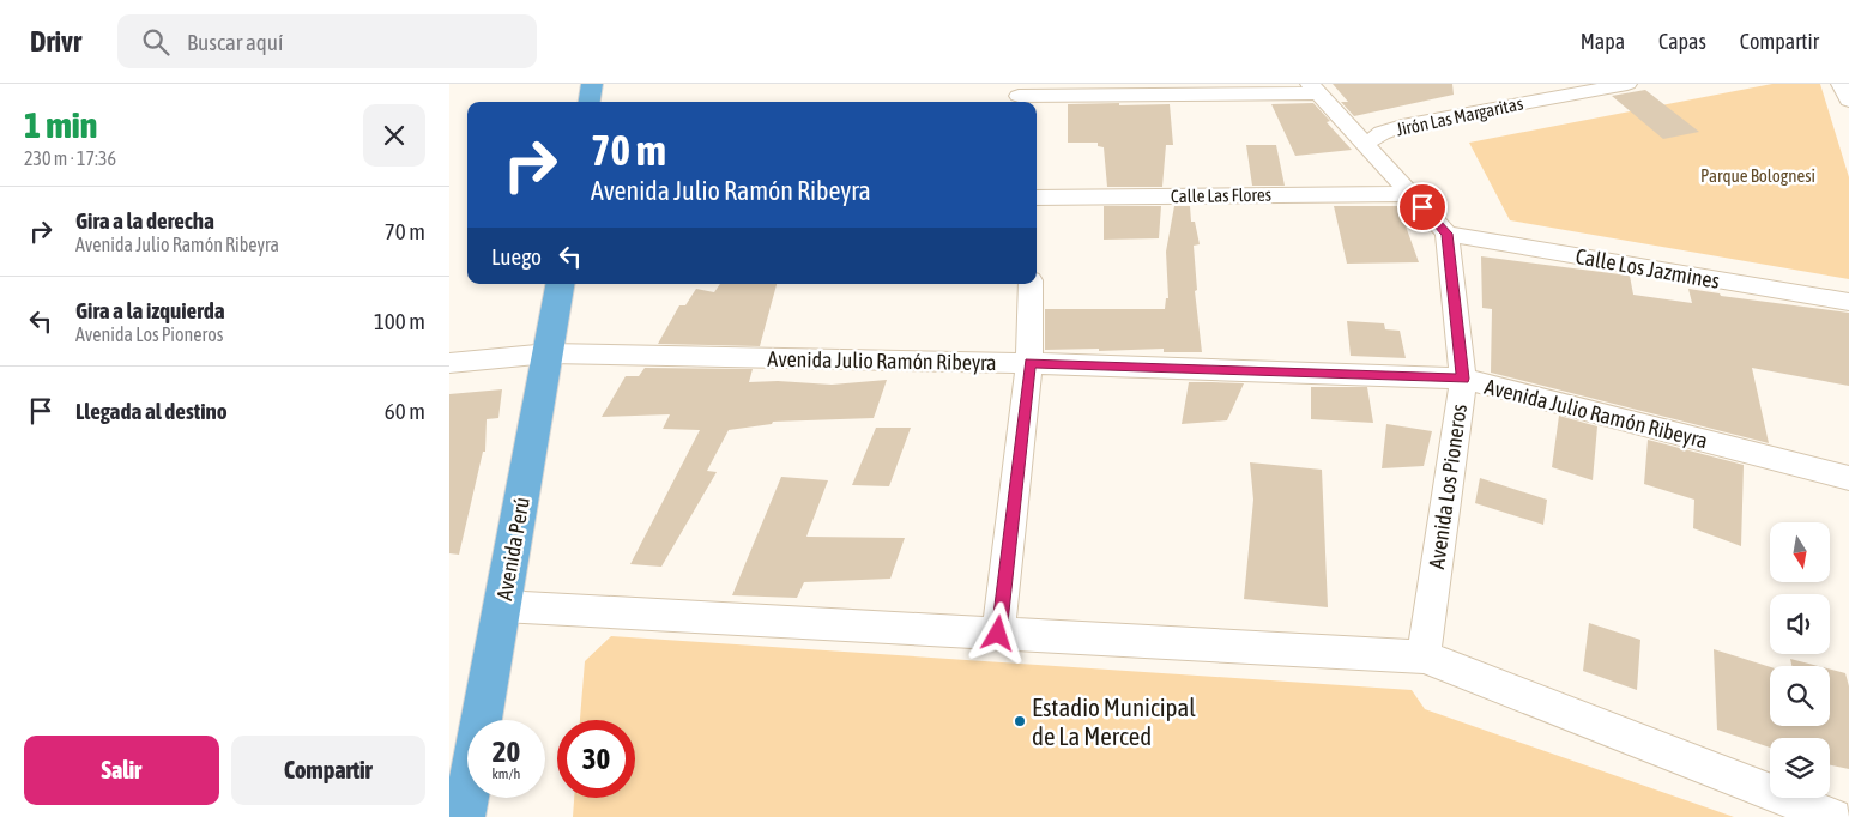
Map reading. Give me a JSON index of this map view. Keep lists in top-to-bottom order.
{
  "streets": {
    "highway": ["Avenida Perú"],
    "street": [
      "Jirón Las Margaritas",
      "Calle Las Flores",
      "Calle Los Jazmines",
      "Avenida Julio Ramón Ribeyra",
      "Avenida Los Pioneros"
    ]
  },
  "crossings": [
    ["Calle Los Jazmines", "Avenida Los Pioneros"],
    ["Avenida Julio Ramón Ribeyra", "Avenida Los Pioneros"],
    ["Avenida Julio Ramón Ribeyra", "Avenida Perú"]
  ],
  "parks": ["Parque Bolognesi"],
  "places": ["Estadio Municipal de La Merced"],
  "north": "bottom",
  "page": {
    "header": "Drivr",
    "search": "Buscar aquí",
    "nav": ["Mapa", "Capas", "Compartir"],
    "heading": ["1 min", "230 m · 17:36"],
    "turn": ["70 m", "Avenida Julio Ramón Ribeyra"],
    "list": [
      {
        "name": "Gira a la derecha",
        "note": "Avenida Julio Ramón Ribeyra",
        "value": "70 m"
      },
      {
        "name": "Gira a la izquierda",
        "note": "Avenida Los Pioneros",
        "value": "100 m"
      },
      {
        "name": "Llegada al destino",
        "value": "60 m"
      }
    ],
    "then": "Luego",
    "speed": "20 km/h",
    "limit": "30",
    "buttons": ["Salir", "Compartir"]
  }
}
